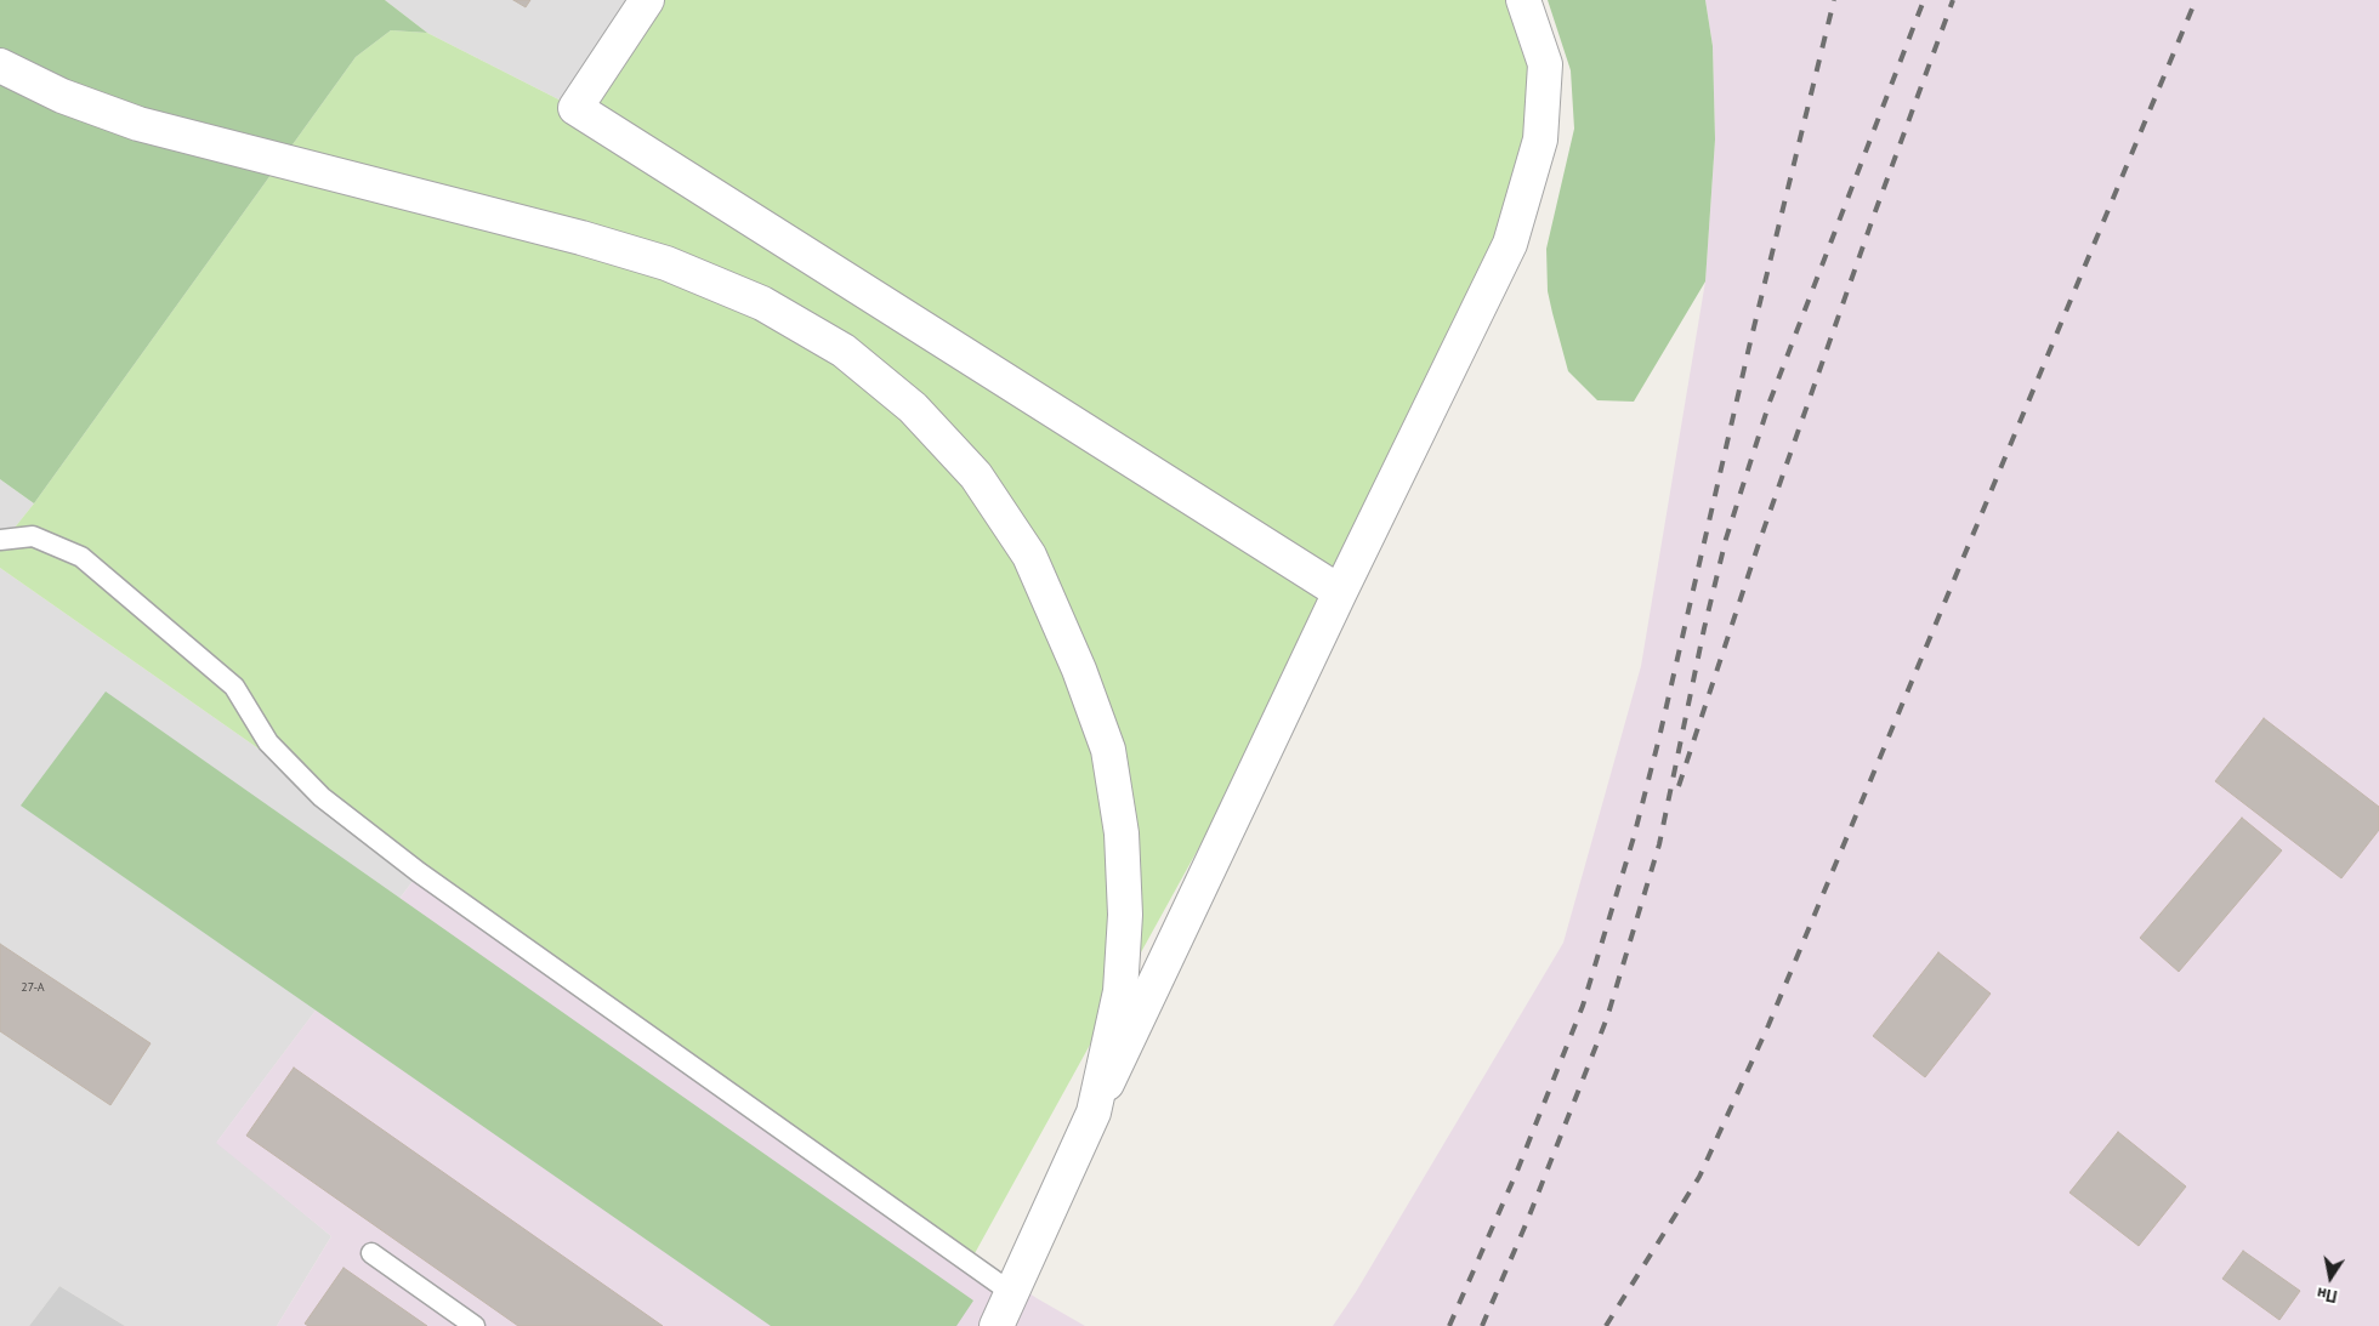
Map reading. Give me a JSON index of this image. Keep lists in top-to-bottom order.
{
  "house_numbers": ["27-А"],
  "north": "bottom"
}
